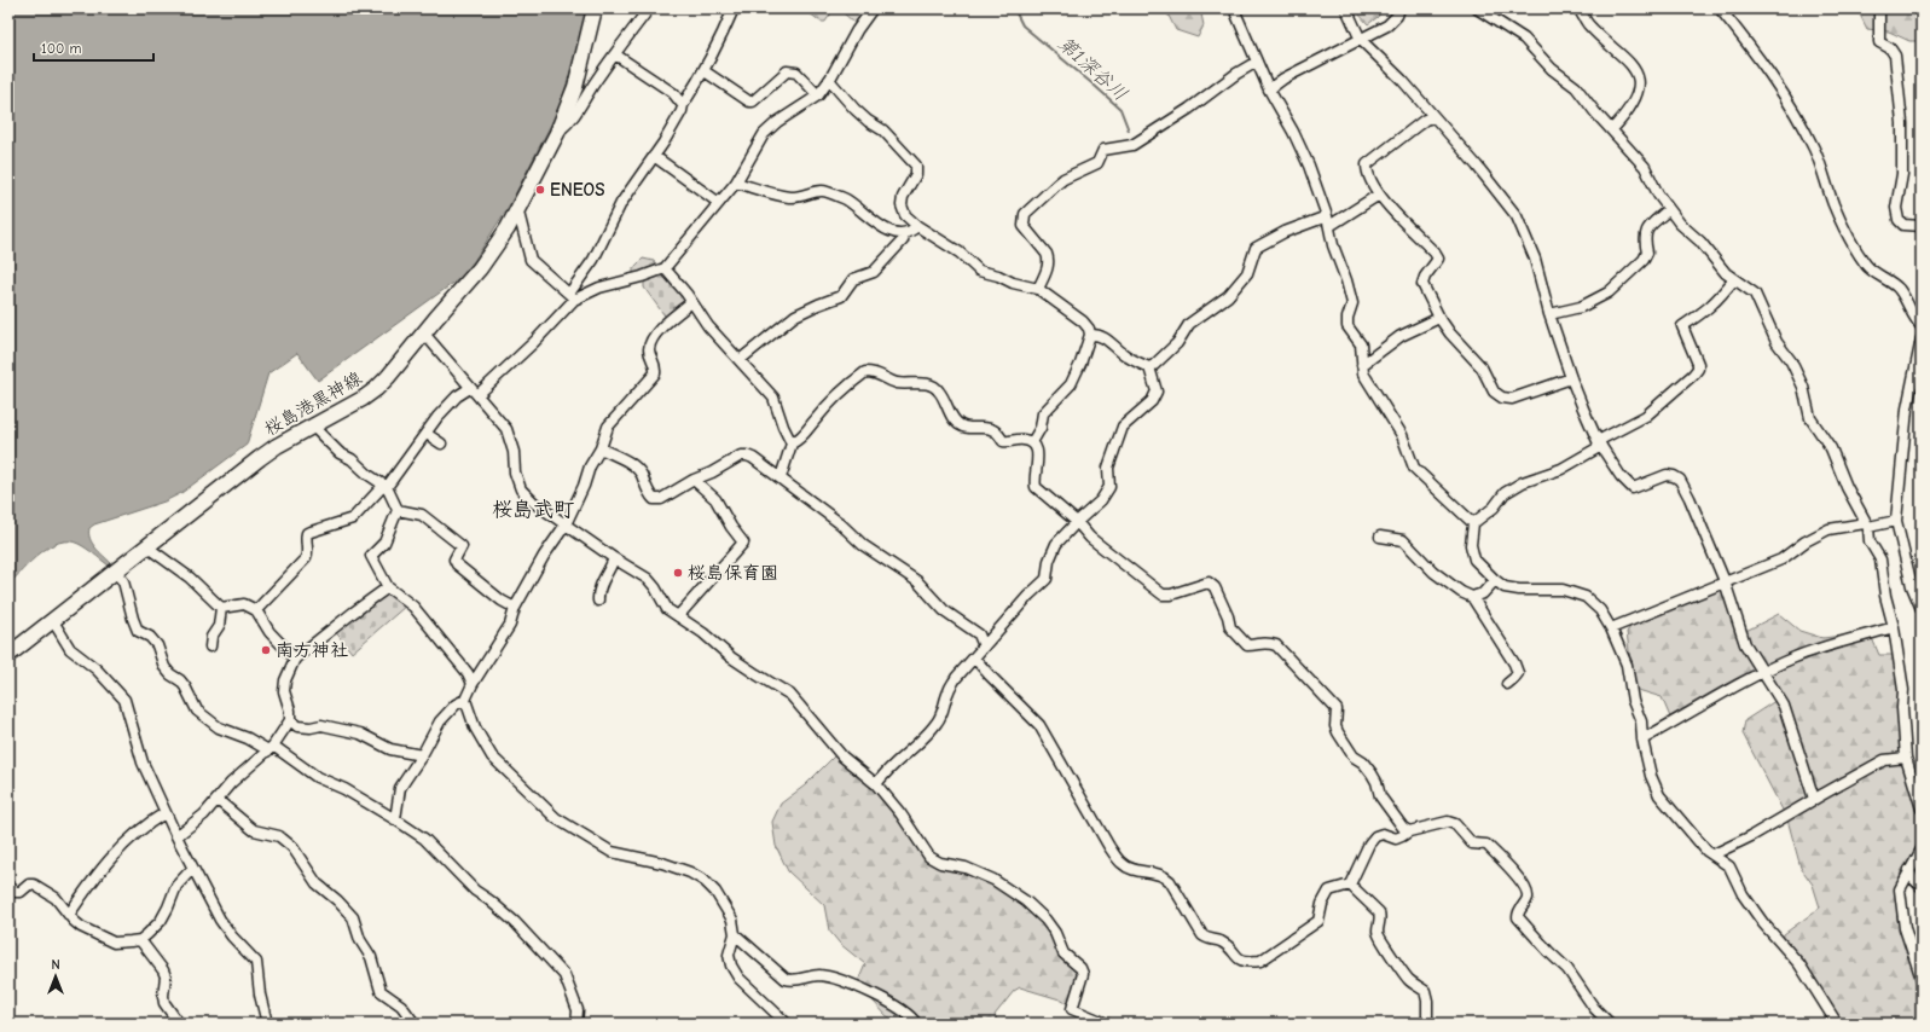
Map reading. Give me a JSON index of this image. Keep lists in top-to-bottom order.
{
  "streets": {
    "main road": ["桜島港黒神線"]
  },
  "districts": ["桜島武町"],
  "water": ["第1深谷川"],
  "places": ["ENEOS", "桜島保育園", "南方神社"],
  "scale_bar": "100 m",
  "north": "top"
}
